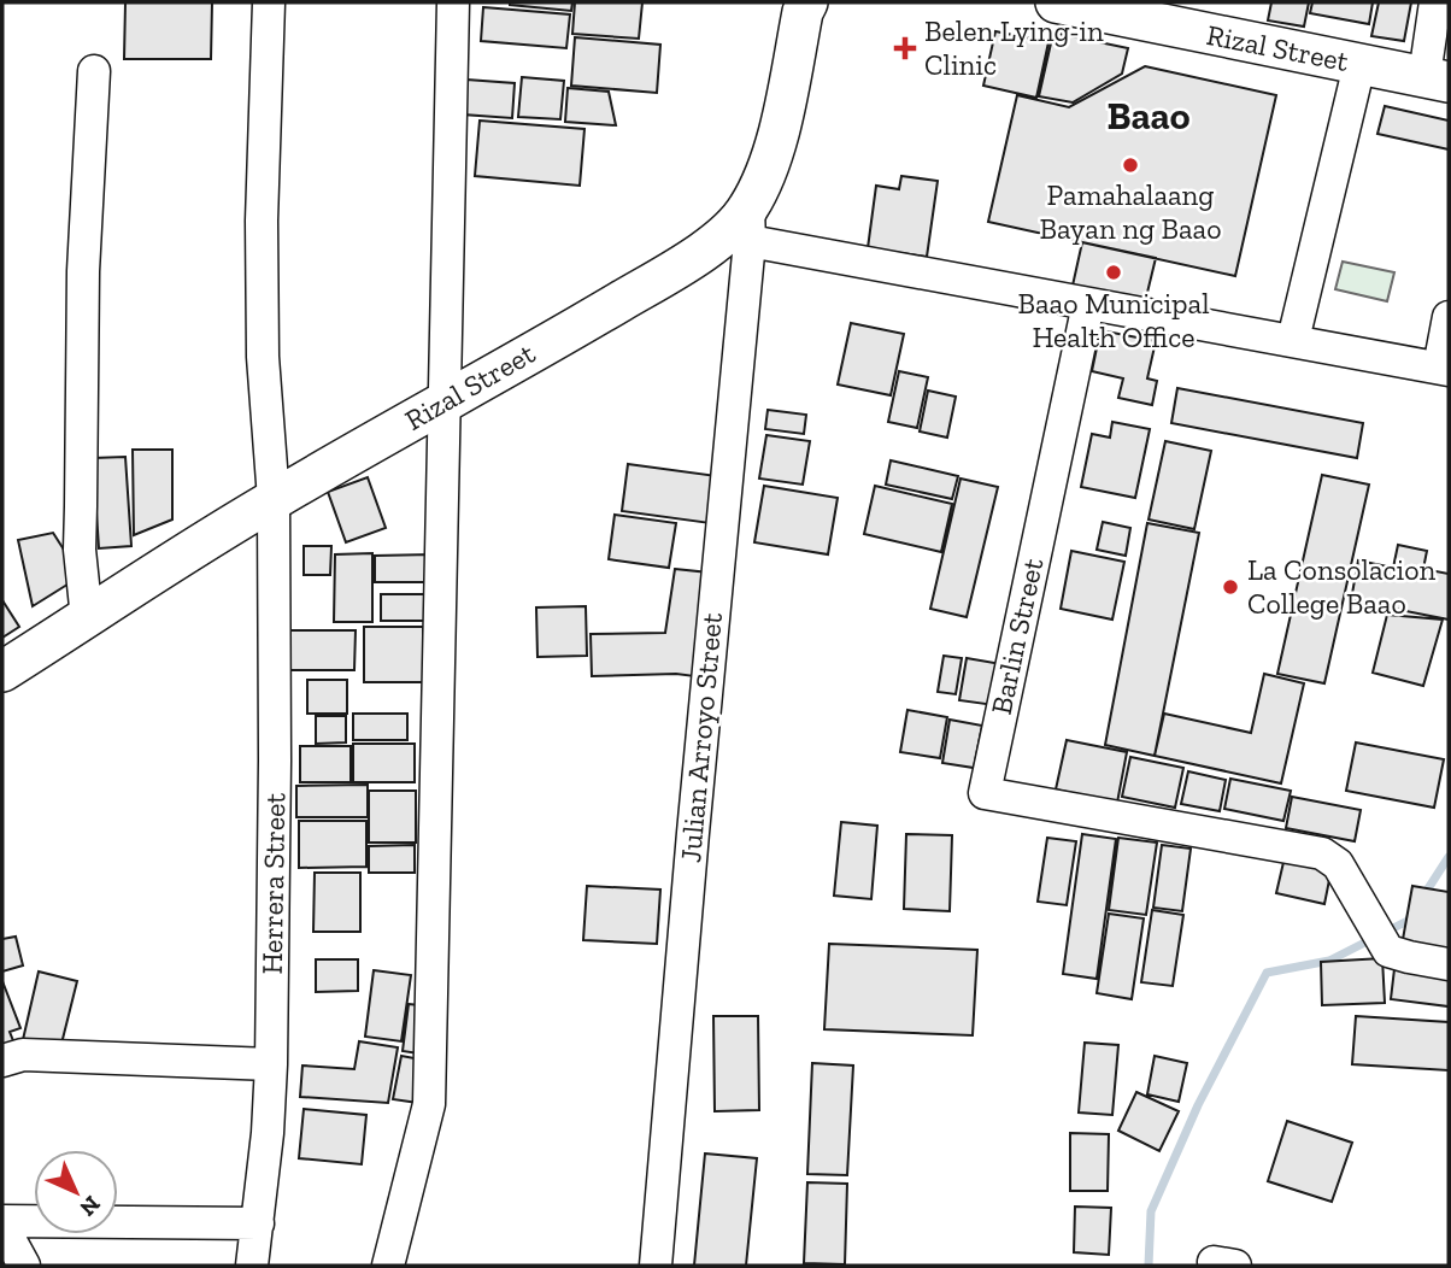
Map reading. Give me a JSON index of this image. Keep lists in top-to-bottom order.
{
  "streets": {
    "main road": ["Rizal Street"],
    "street": ["Barlin Street", "Julian Arroyo Street", "Herrera Street"]
  },
  "crossings": [
    ["Rizal Street", "Julian Arroyo Street"],
    ["Rizal Street", "Herrera Street"]
  ],
  "districts": ["Baao"],
  "places": {
    "health": ["Belen Lying-in Clinic"],
    "other": ["Pamahalaang Bayan ng Baao", "Baao Municipal Health Office", "La Consolacion College Baao"]
  },
  "north": "bottom right"
}
